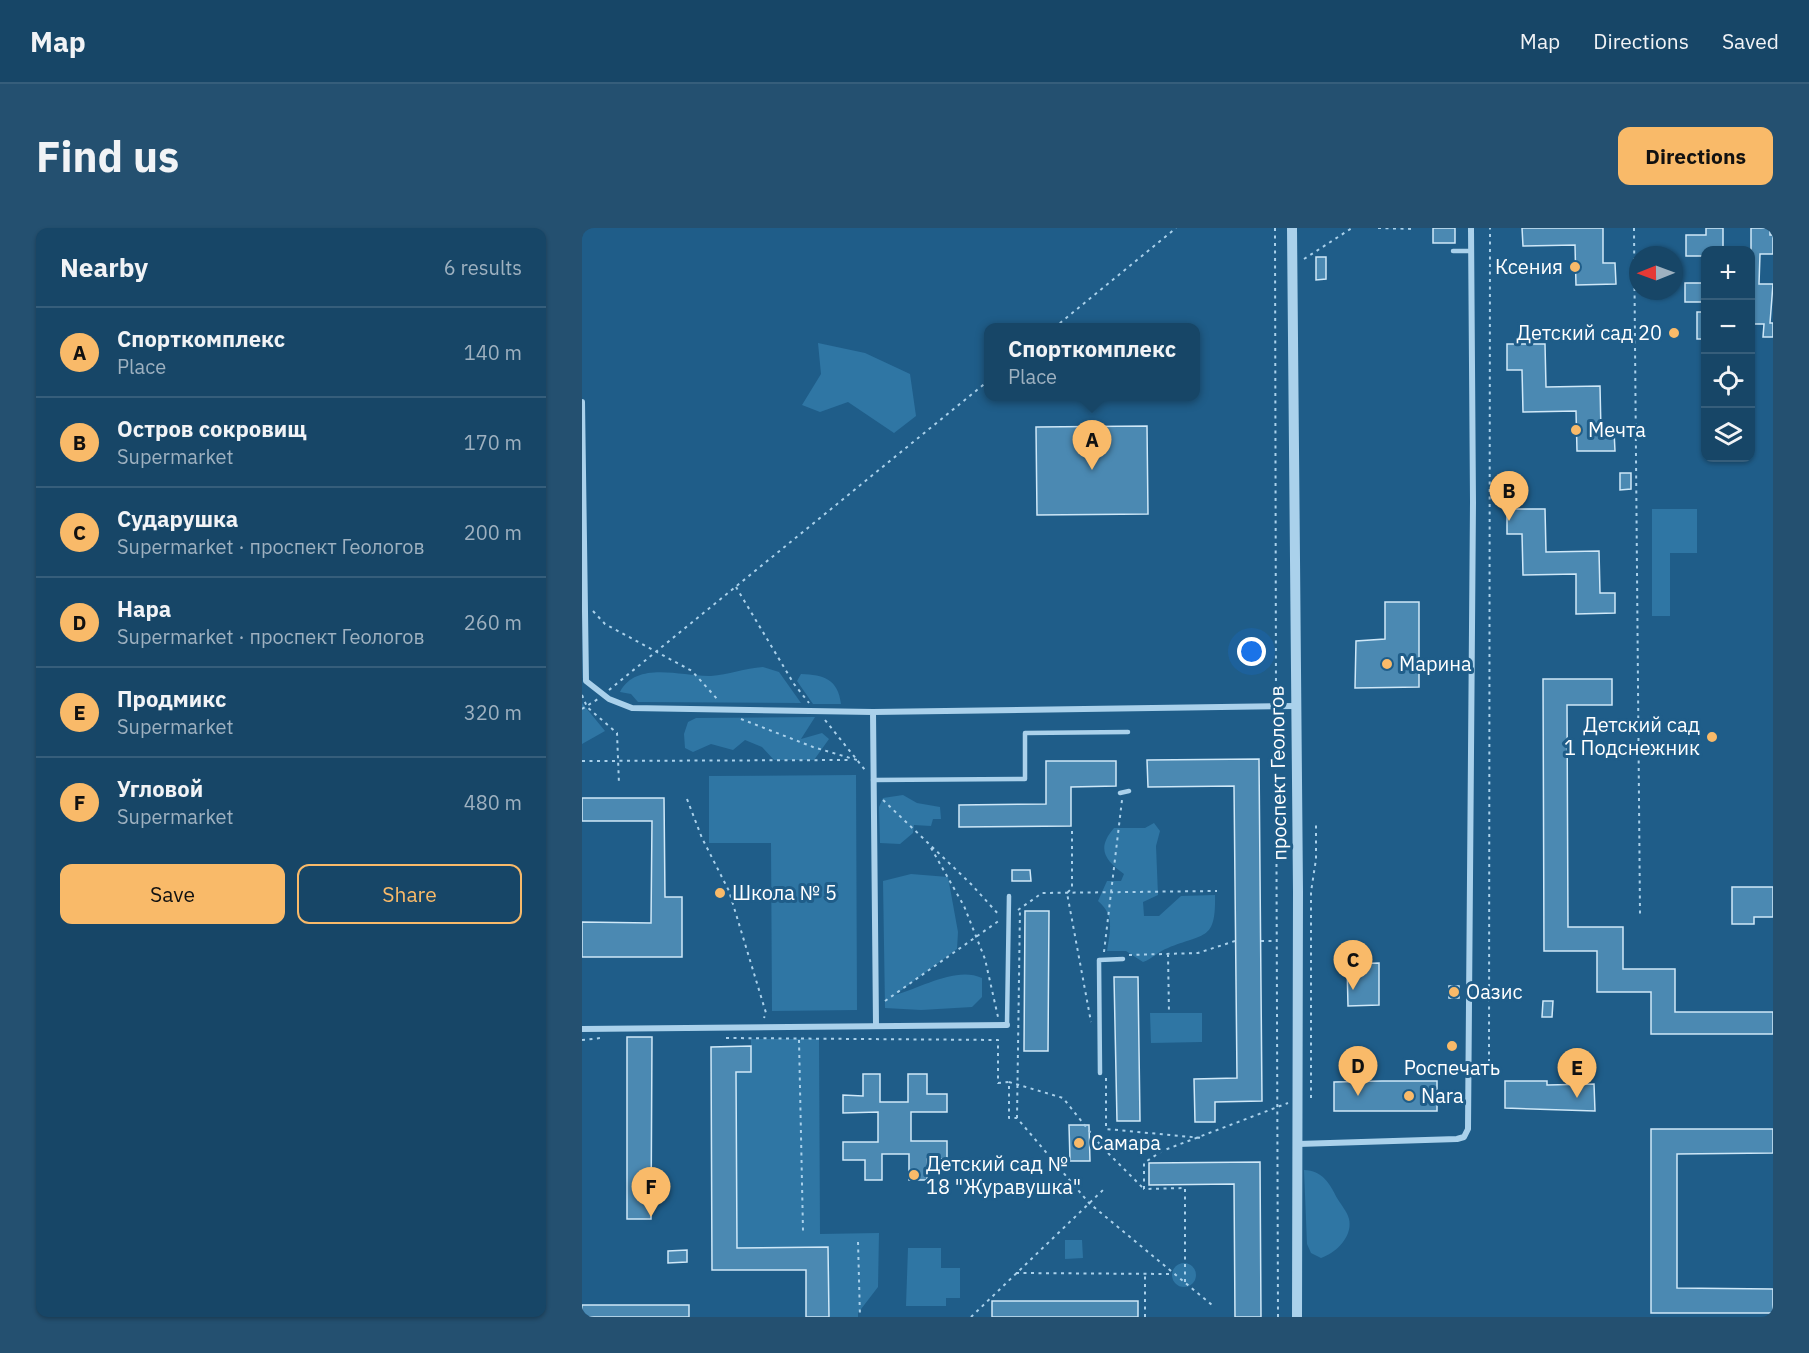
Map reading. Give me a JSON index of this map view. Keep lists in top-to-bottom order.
{
  "streets": {
    "street": ["проспект Геологов"]
  },
  "places": [
    "Ксения",
    "Детский сад 20",
    "Мечта",
    "Марина",
    "Детский сад 1 Подснежник",
    "Школа № 5",
    "Оазис",
    "Роспечать",
    "Nara",
    "Самара",
    "Детский сад № 18 \"Журавушка\""
  ],
  "north": "left",
  "page": {
    "header": "Map",
    "nav": ["Map", "Directions", "Saved"],
    "buttons": [
      "Directions",
      ["Save", "Share"]
    ],
    "title": "Find us",
    "heading": ["Nearby", "6 results"],
    "map_buttons": ["+", "−"],
    "list": [
      {
        "mark": "A",
        "name": "Спорткомплекс",
        "note": "Place",
        "value": "140 m"
      },
      {
        "mark": "B",
        "name": "Остров сокровищ",
        "note": "Supermarket",
        "value": "170 m"
      },
      {
        "mark": "C",
        "name": "Сударушка",
        "note": "Supermarket · проспект Геологов",
        "value": "200 m"
      },
      {
        "mark": "D",
        "name": "Нара",
        "note": "Supermarket · проспект Геологов",
        "value": "260 m"
      },
      {
        "mark": "E",
        "name": "Продмикс",
        "note": "Supermarket",
        "value": "320 m"
      },
      {
        "mark": "F",
        "name": "Угловой",
        "note": "Supermarket",
        "value": "480 m"
      }
    ],
    "popup": ["Спорткомплекс", "Place"],
    "pins": [
      "A",
      "B",
      "C",
      "D",
      "E",
      "F"
    ]
  }
}
